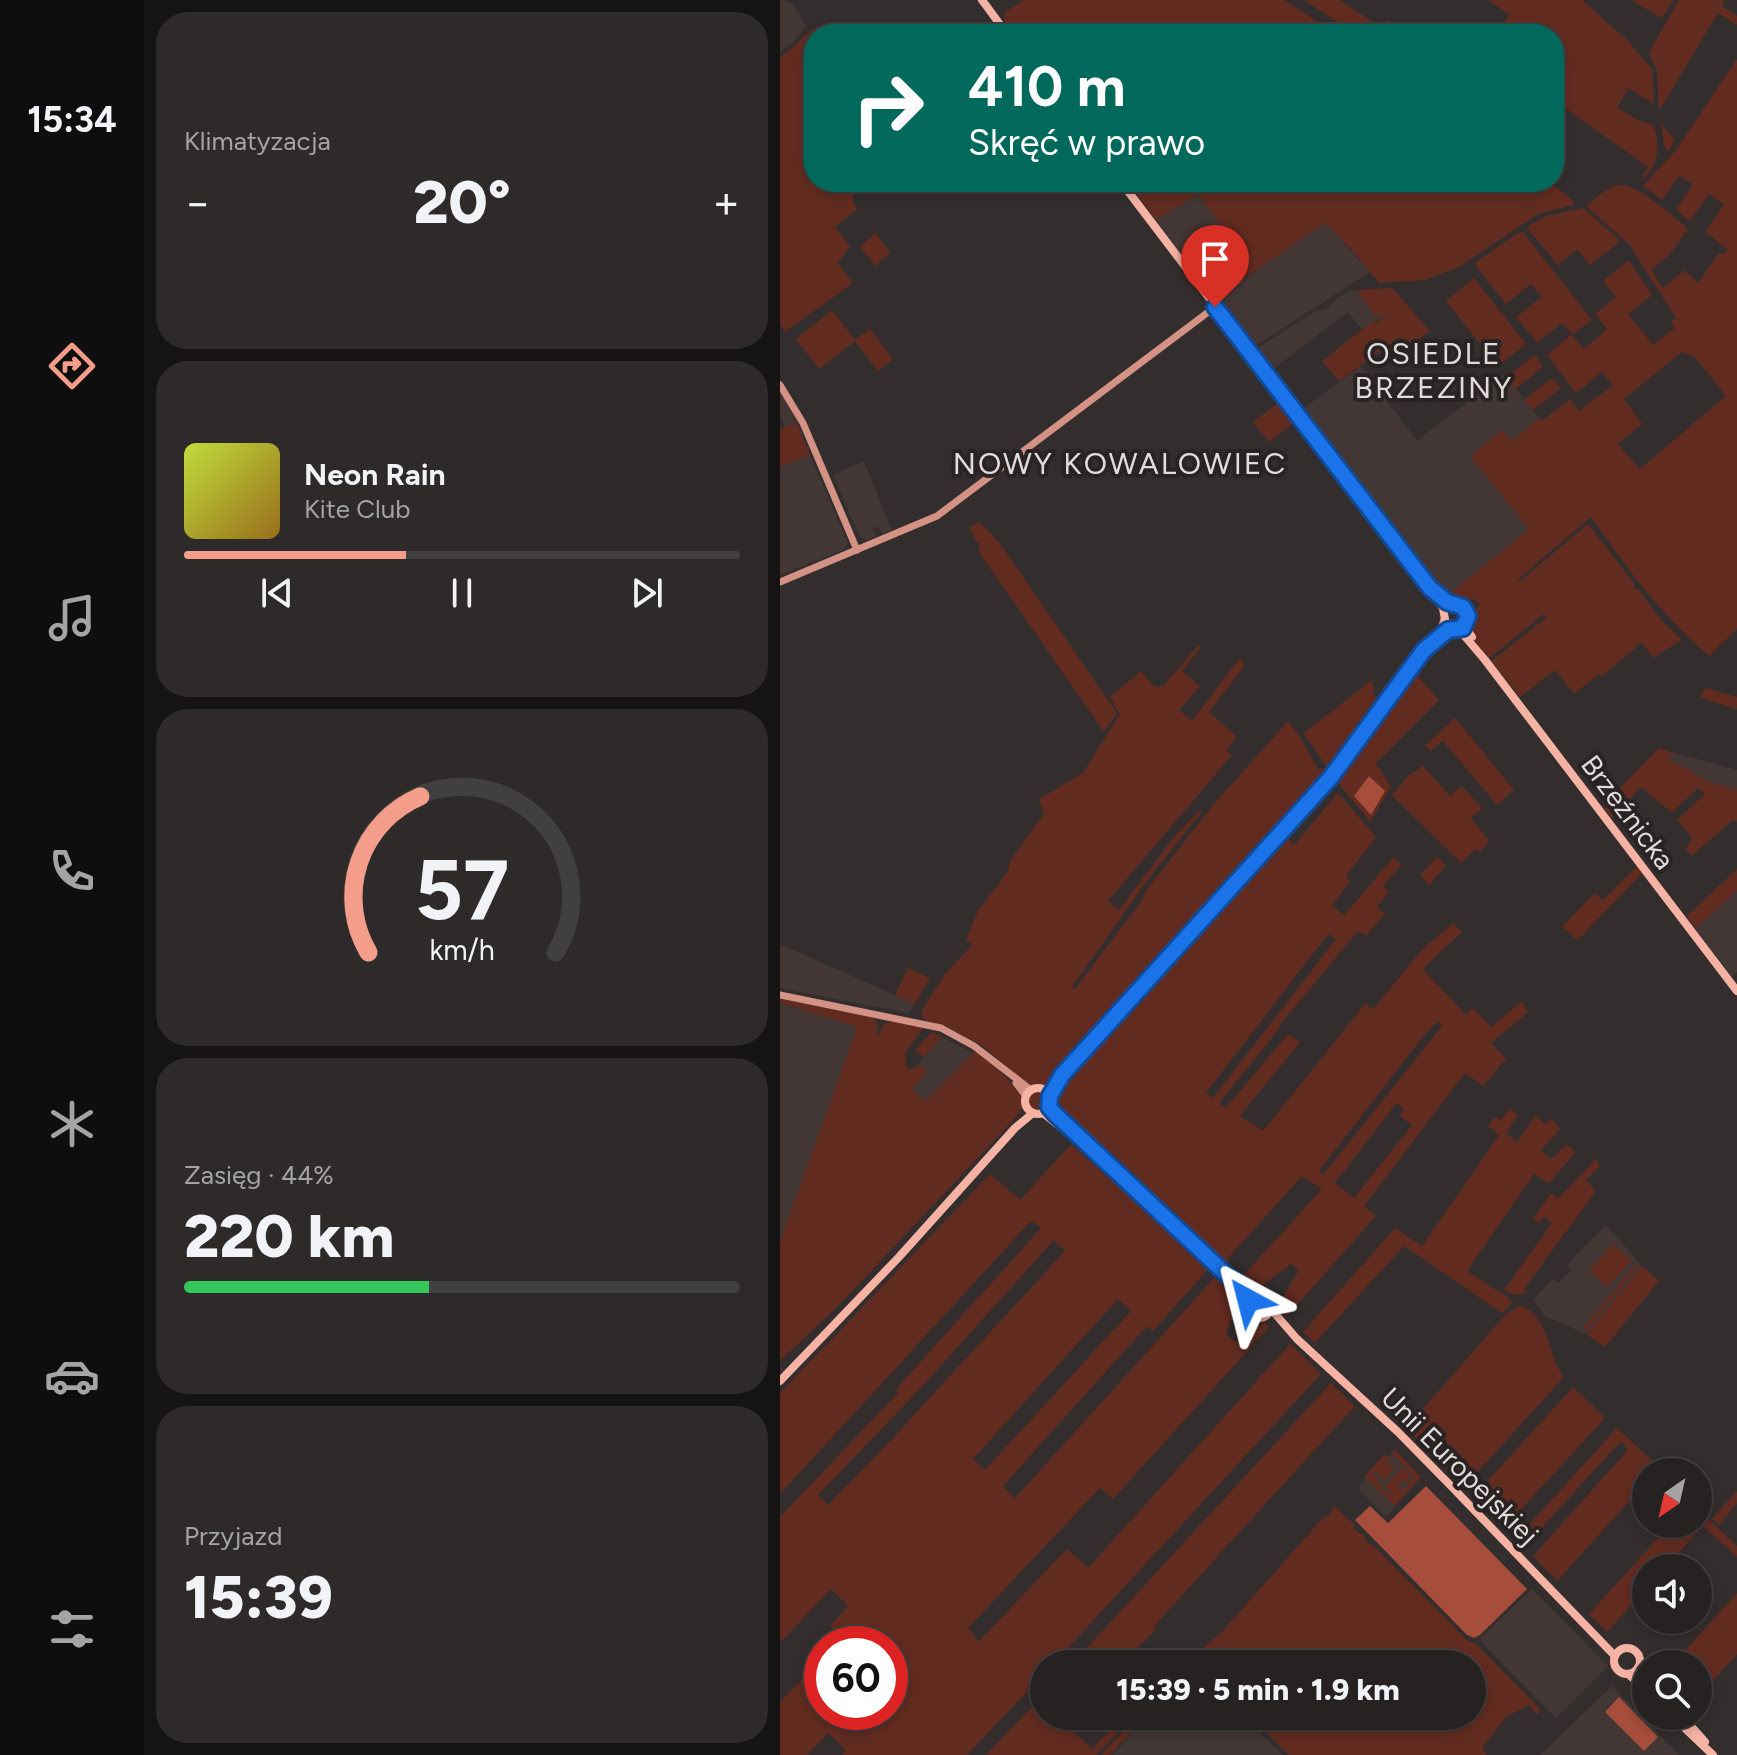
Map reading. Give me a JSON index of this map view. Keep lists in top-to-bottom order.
{
  "streets": {
    "main road": ["Brzeźnicka", "Unii Europejskiej"]
  },
  "districts": ["OSIEDLE BRZEZINY", "NOWY KOWALOWIEC"],
  "north": "bottom left",
  "page": {
    "tabs": "15:34",
    "tile": [
      "Klimatyzacja",
      ["Zasięg · 44%", "220 km"],
      ["Przyjazd", "15:39"]
    ],
    "turn": ["410 m", "Skręć w prawo"],
    "heat": ["−", "20°", "+"],
    "song": ["Neon Rain", "Kite Club"],
    "limit": "60",
    "trip": "15:39 · 5 min · 1.9 km",
    "gauge": ["57", "km/h"]
  }
}
